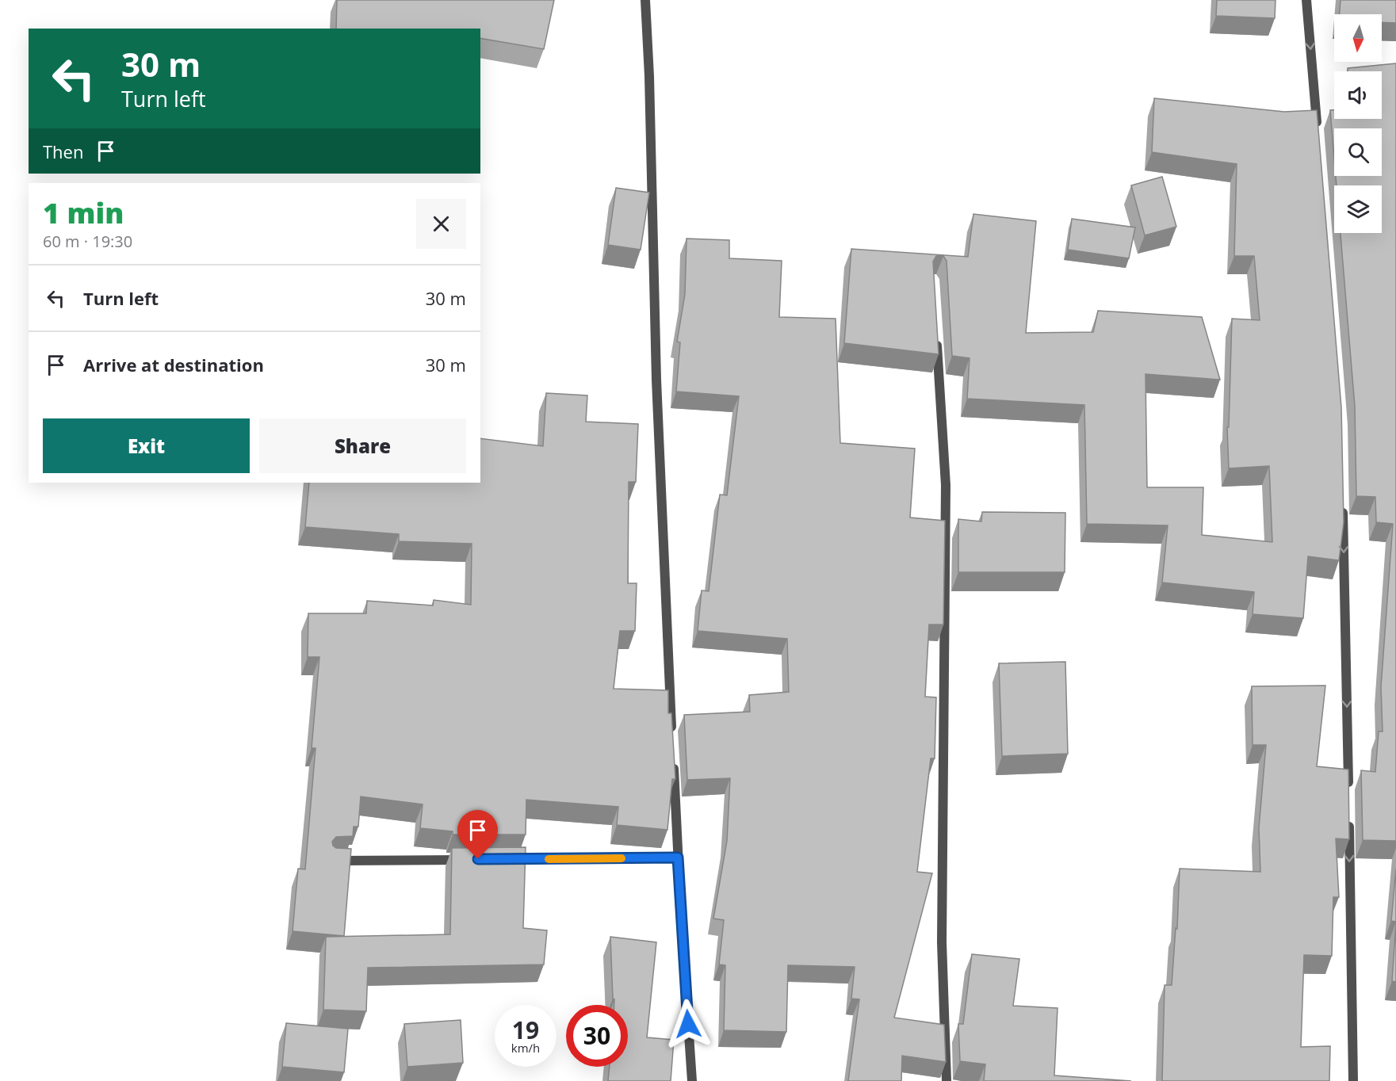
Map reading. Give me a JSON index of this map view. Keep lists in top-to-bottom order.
{
  "north": "bottom",
  "page": {
    "turn": ["30 m", "Turn left"],
    "then": "Then",
    "heading": ["1 min", "60 m · 19:30"],
    "list": [
      {
        "name": "Turn left",
        "value": "30 m"
      },
      {
        "name": "Arrive at destination",
        "value": "30 m"
      }
    ],
    "buttons": ["Exit", "Share"],
    "speed": "19 km/h",
    "limit": "30"
  }
}
